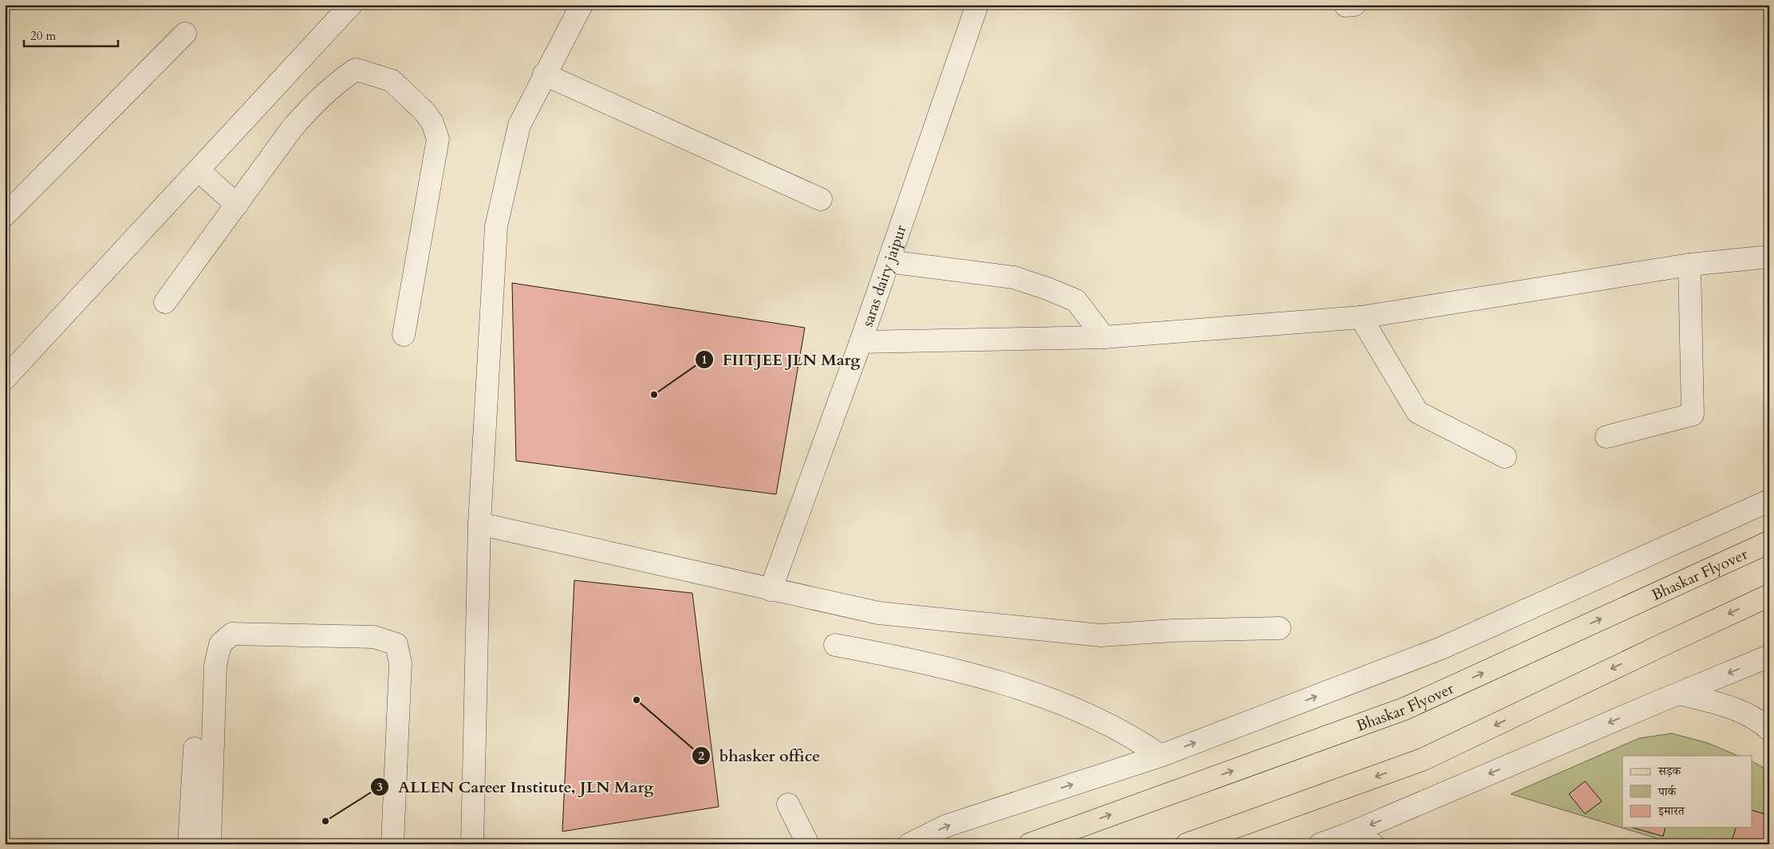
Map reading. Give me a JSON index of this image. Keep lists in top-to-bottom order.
{
  "streets": {
    "main road": ["Bhaskar Flyover"],
    "street": ["saras dairy jaipur"]
  },
  "places": ["FIITJEE JLN Marg", "bhasker office", "ALLEN Career Institute, JLN Marg"],
  "legend": ["सड़क", "पार्क", "इमारत"],
  "scale_bar": "20 m"
}
